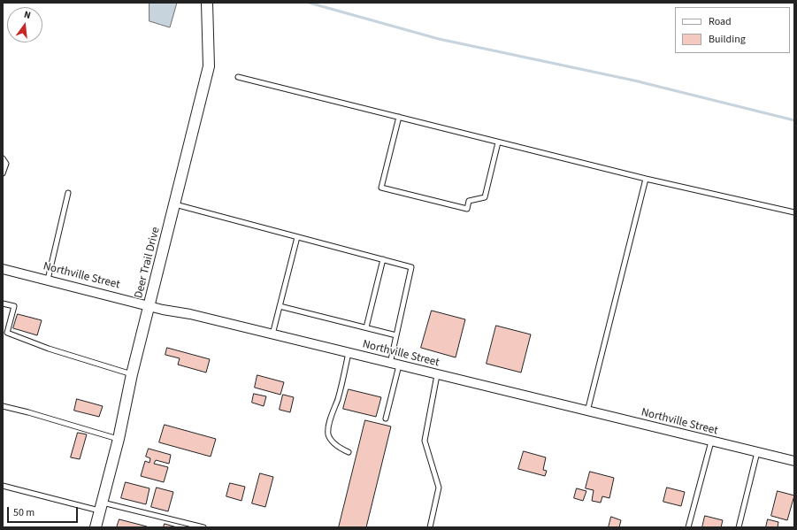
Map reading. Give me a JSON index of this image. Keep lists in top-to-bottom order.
{
  "streets": {
    "street": ["Deer Trail Drive", "Northville Street"]
  },
  "crossings": [
    ["Deer Trail Drive", "Northville Street"]
  ],
  "legend": ["Road", "Building"],
  "scale_bar": "50 m",
  "north": "top"
}
